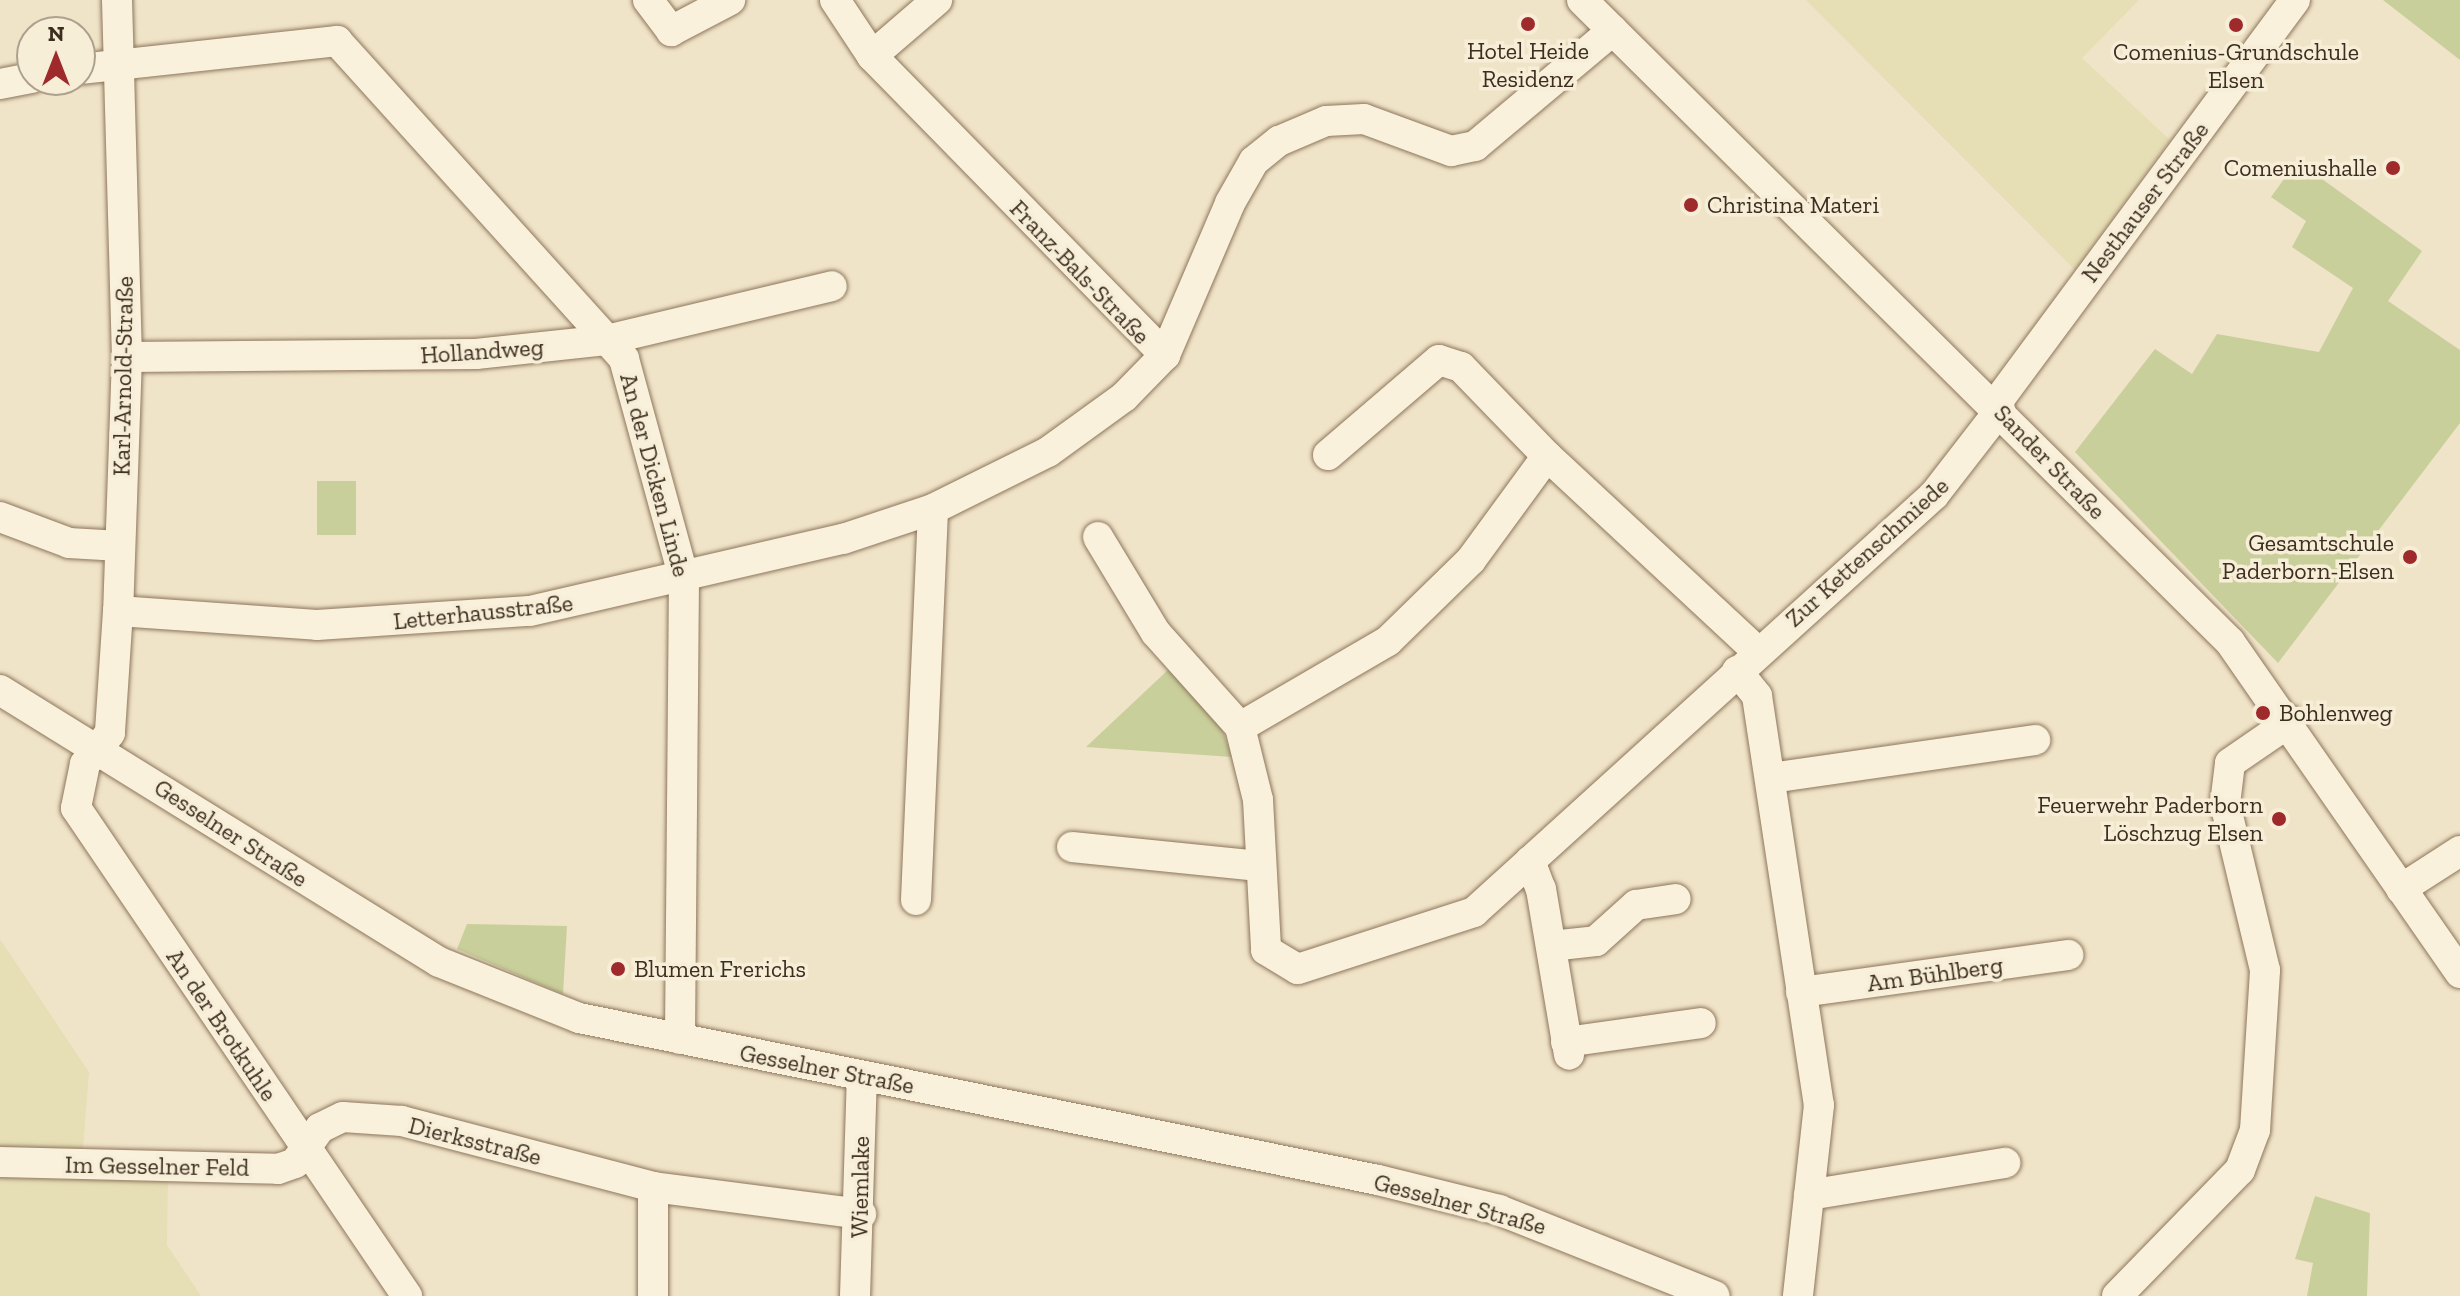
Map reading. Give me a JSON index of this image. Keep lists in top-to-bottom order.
{
  "streets": {
    "street": [
      "Nesthauser Straße",
      "Franz-Bals-Straße",
      "Hollandweg",
      "Karl-Arnold-Straße",
      "Sander Straße",
      "An der Dicken Linde",
      "Zur Kettenschmiede",
      "Letterhausstraße",
      "Gesselner Straße",
      "Am Bühlberg",
      "An der Brotkuhle",
      "Dierksstraße",
      "Im Gesselner Feld",
      "Wiemlake"
    ]
  },
  "crossings": [
    ["Nesthauser Straße", "Sander Straße"],
    ["Nesthauser Straße", "Zur Kettenschmiede"],
    ["Franz-Bals-Straße", "Sander Straße"],
    ["Franz-Bals-Straße", "Letterhausstraße"],
    ["Hollandweg", "Karl-Arnold-Straße"],
    ["Hollandweg", "An der Dicken Linde"],
    ["Karl-Arnold-Straße", "An der Dicken Linde"],
    ["Karl-Arnold-Straße", "Letterhausstraße"],
    ["Karl-Arnold-Straße", "Gesselner Straße"],
    ["Karl-Arnold-Straße", "An der Brotkuhle"],
    ["Sander Straße", "Zur Kettenschmiede"],
    ["An der Dicken Linde", "Letterhausstraße"],
    ["An der Dicken Linde", "Gesselner Straße"],
    ["Gesselner Straße", "An der Brotkuhle"],
    ["Gesselner Straße", "Wiemlake"],
    ["An der Brotkuhle", "Dierksstraße"],
    ["An der Brotkuhle", "Im Gesselner Feld"],
    ["Dierksstraße", "Im Gesselner Feld"],
    ["Dierksstraße", "Wiemlake"]
  ],
  "places": [
    "Hotel Heide Residenz",
    "Comenius-Grundschule Elsen",
    "Comeniushalle",
    "Christina Materi",
    "Gesamtschule Paderborn-Elsen",
    "Bohlenweg",
    "Feuerwehr Paderborn Löschzug Elsen",
    "Blumen Frerichs"
  ],
  "north": "top"
}
